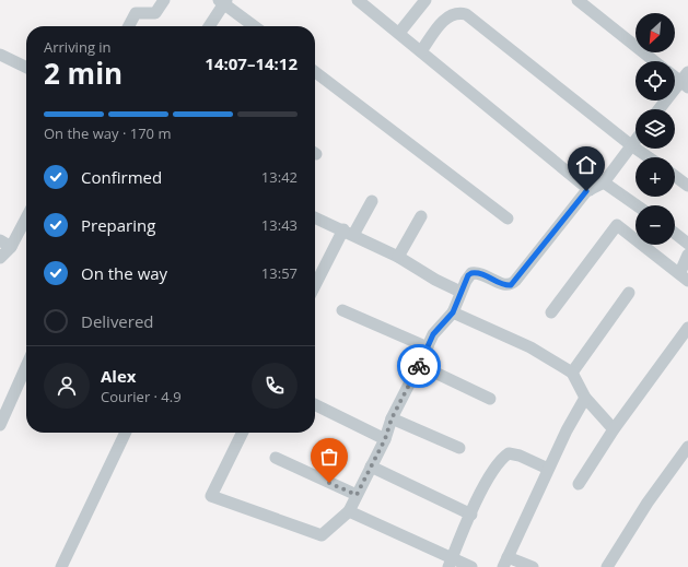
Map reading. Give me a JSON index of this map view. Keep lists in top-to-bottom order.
{
  "north": "bottom left",
  "page": {
    "map_buttons": ["+", "−"],
    "heading": ["2 min", "Arriving in", "14:07–14:12"],
    "panel": ["Alex", "Courier · 4.9"],
    "bar": "On the way · 170 m",
    "list": [
      ["Confirmed", "13:42"],
      ["Preparing", "13:43"],
      ["On the way", "13:57"],
      "Delivered"
    ]
  }
}
